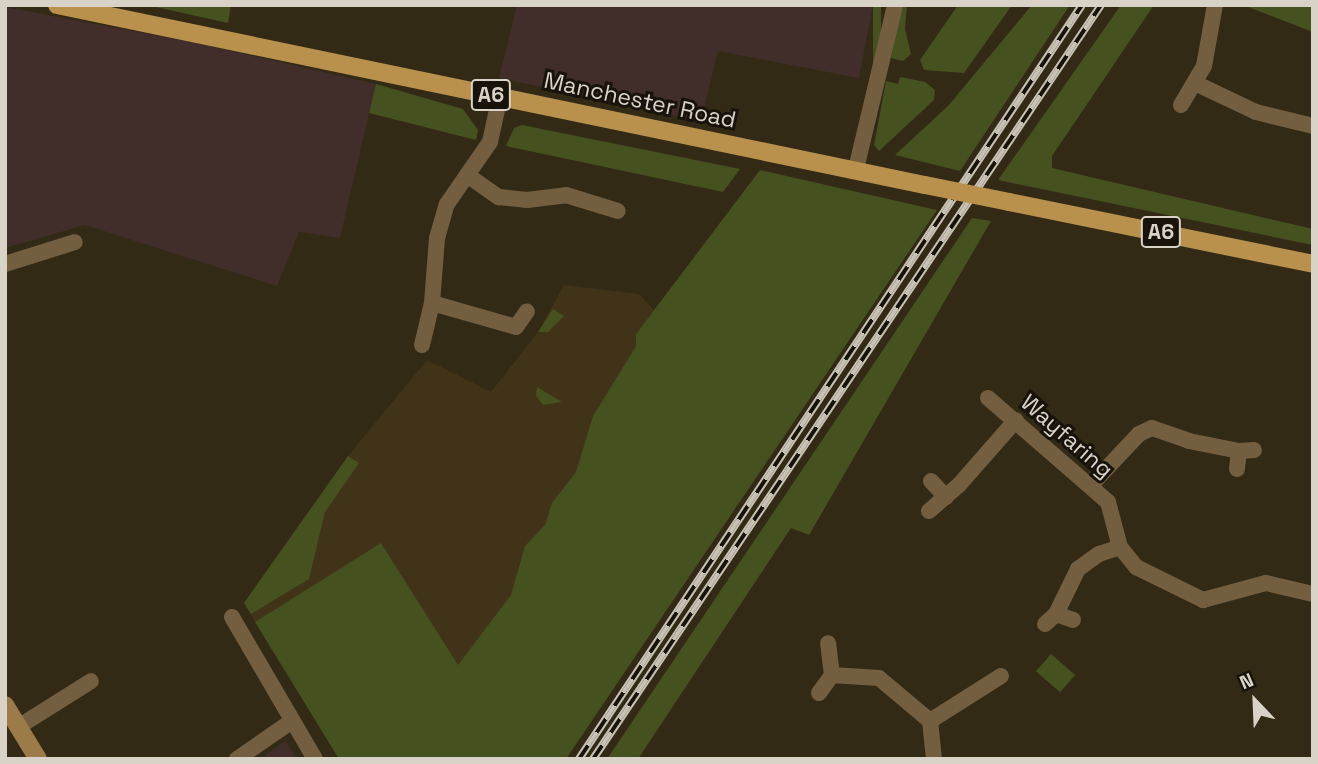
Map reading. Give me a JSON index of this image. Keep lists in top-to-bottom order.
{
  "streets": {
    "main road": ["A6", "Manchester Road"],
    "street": ["Wayfaring"]
  },
  "north": "top left"
}
